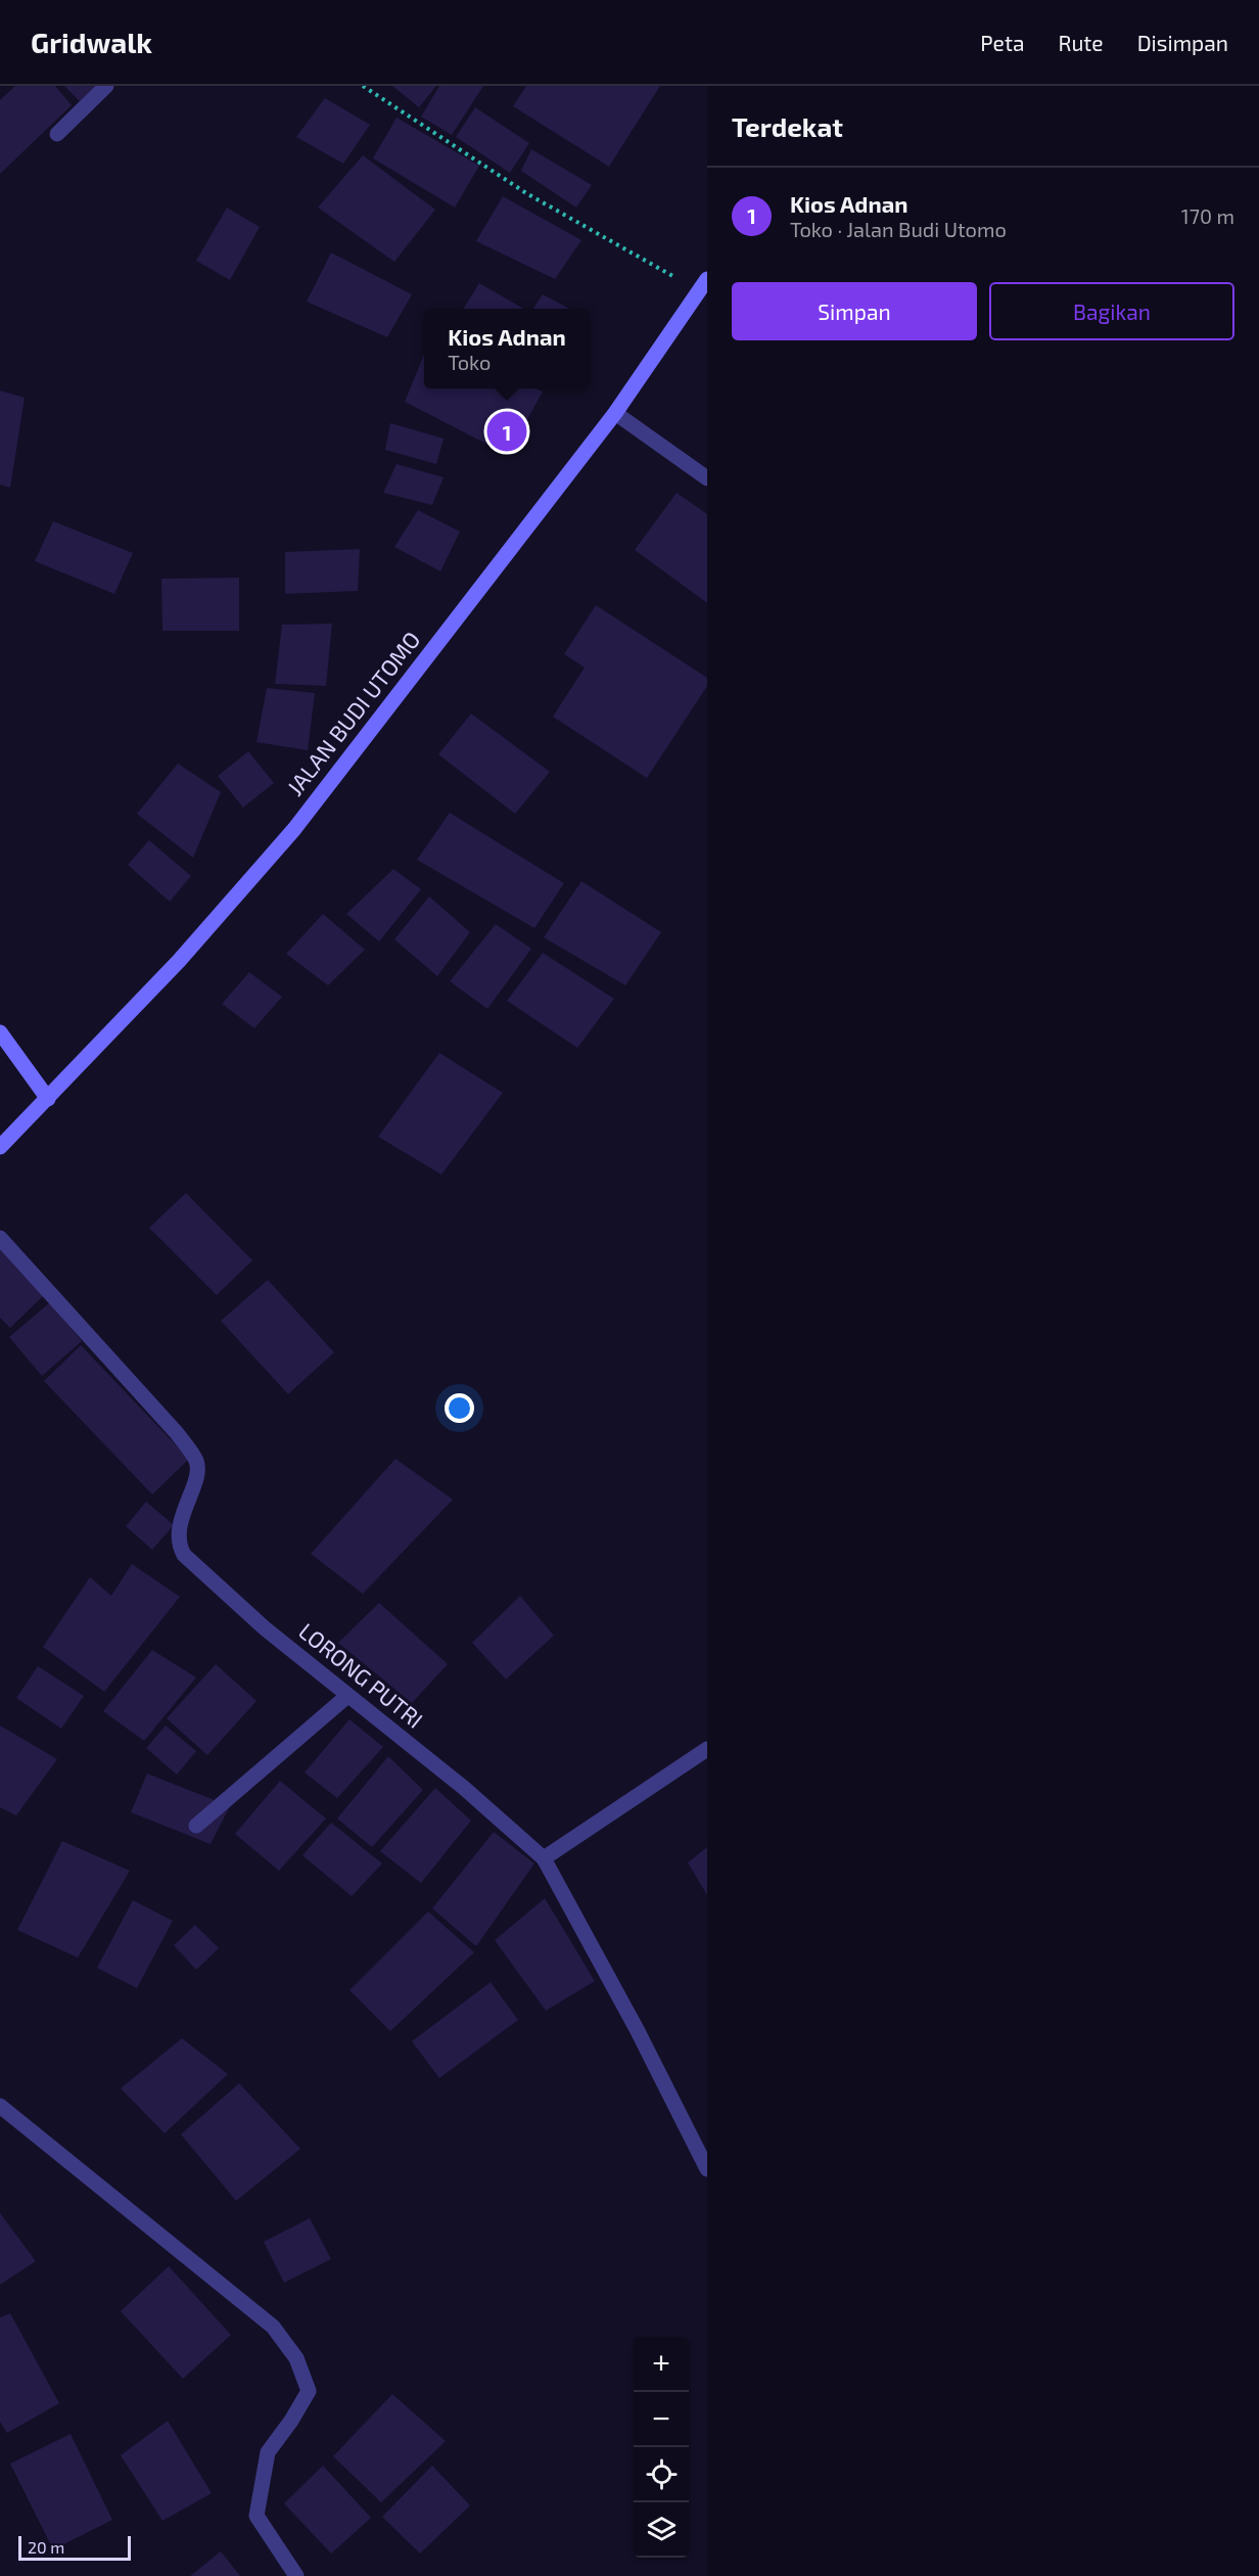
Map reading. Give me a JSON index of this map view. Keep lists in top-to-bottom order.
{
  "streets": {
    "main road": ["JALAN BUDI UTOMO"],
    "street": ["LORONG PUTRI"]
  },
  "scale_bar": "20 m",
  "page": {
    "header": "Gridwalk",
    "nav": ["Peta", "Rute", "Disimpan"],
    "heading": "Terdekat",
    "list": [
      {
        "mark": "1",
        "name": "Kios Adnan",
        "note": "Toko · Jalan Budi Utomo",
        "value": "170 m"
      }
    ],
    "buttons": ["Simpan", "Bagikan"],
    "popup": ["Kios Adnan", "Toko"],
    "pins": "1",
    "map_buttons": ["+", "−"],
    "scale": "20 m"
  }
}
